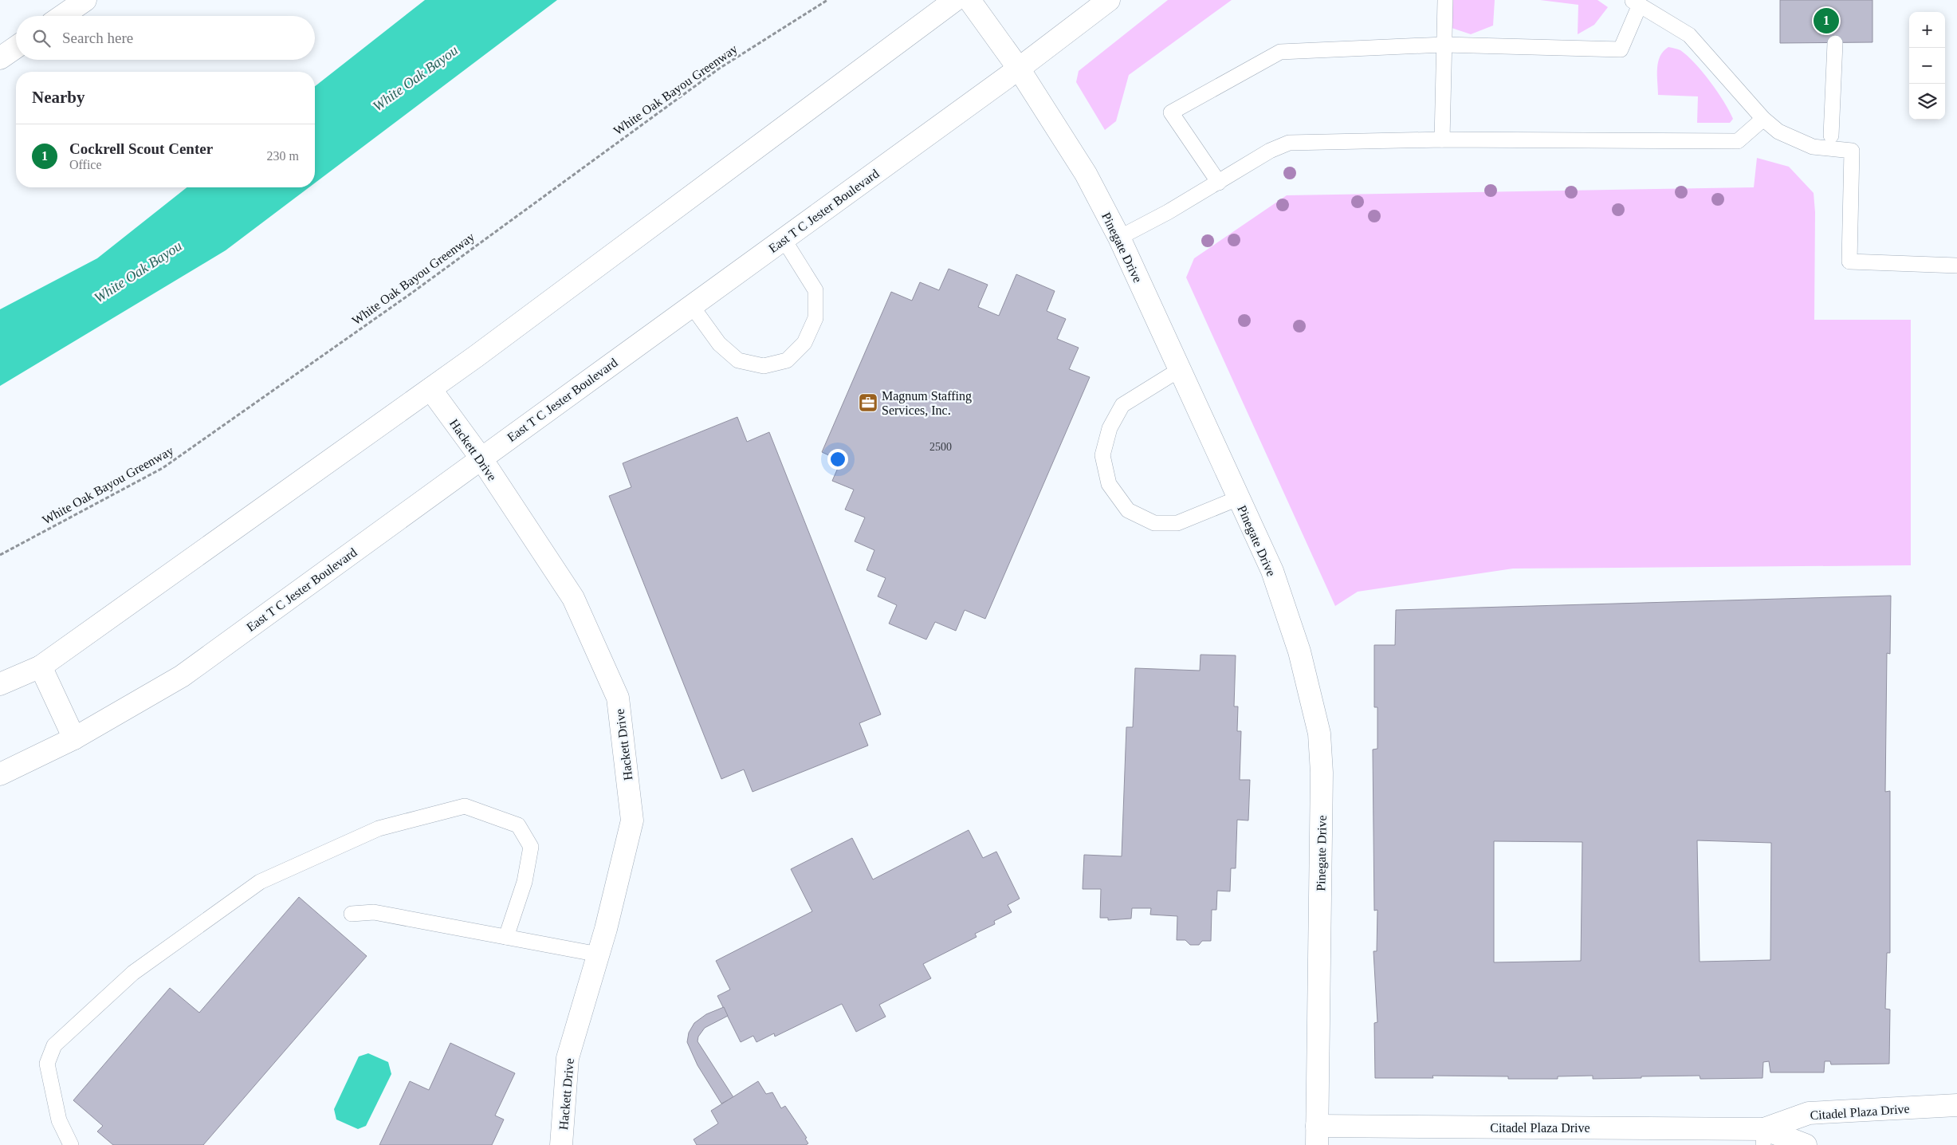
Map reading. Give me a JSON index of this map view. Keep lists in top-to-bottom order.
{
  "streets": {
    "street": [
      "East T C Jester Boulevard",
      "Pinegate Drive",
      "Hackett Drive",
      "Citadel Plaza Drive"
    ],
    "path": ["White Oak Bayou Greenway"]
  },
  "crossings": [
    ["East T C Jester Boulevard", "Pinegate Drive"],
    ["East T C Jester Boulevard", "Hackett Drive"],
    ["Pinegate Drive", "Citadel Plaza Drive"]
  ],
  "water": ["White Oak Bayou"],
  "places": {
    "office": ["Magnum Staffing Services, Inc."]
  },
  "house_numbers": ["2500"],
  "page": {
    "pins": "1",
    "map_buttons": ["+", "−"],
    "search": "Search here",
    "heading": "Nearby",
    "list": [
      {
        "mark": "1",
        "name": "Cockrell Scout Center",
        "note": "Office",
        "value": "230 m"
      }
    ]
  }
}
